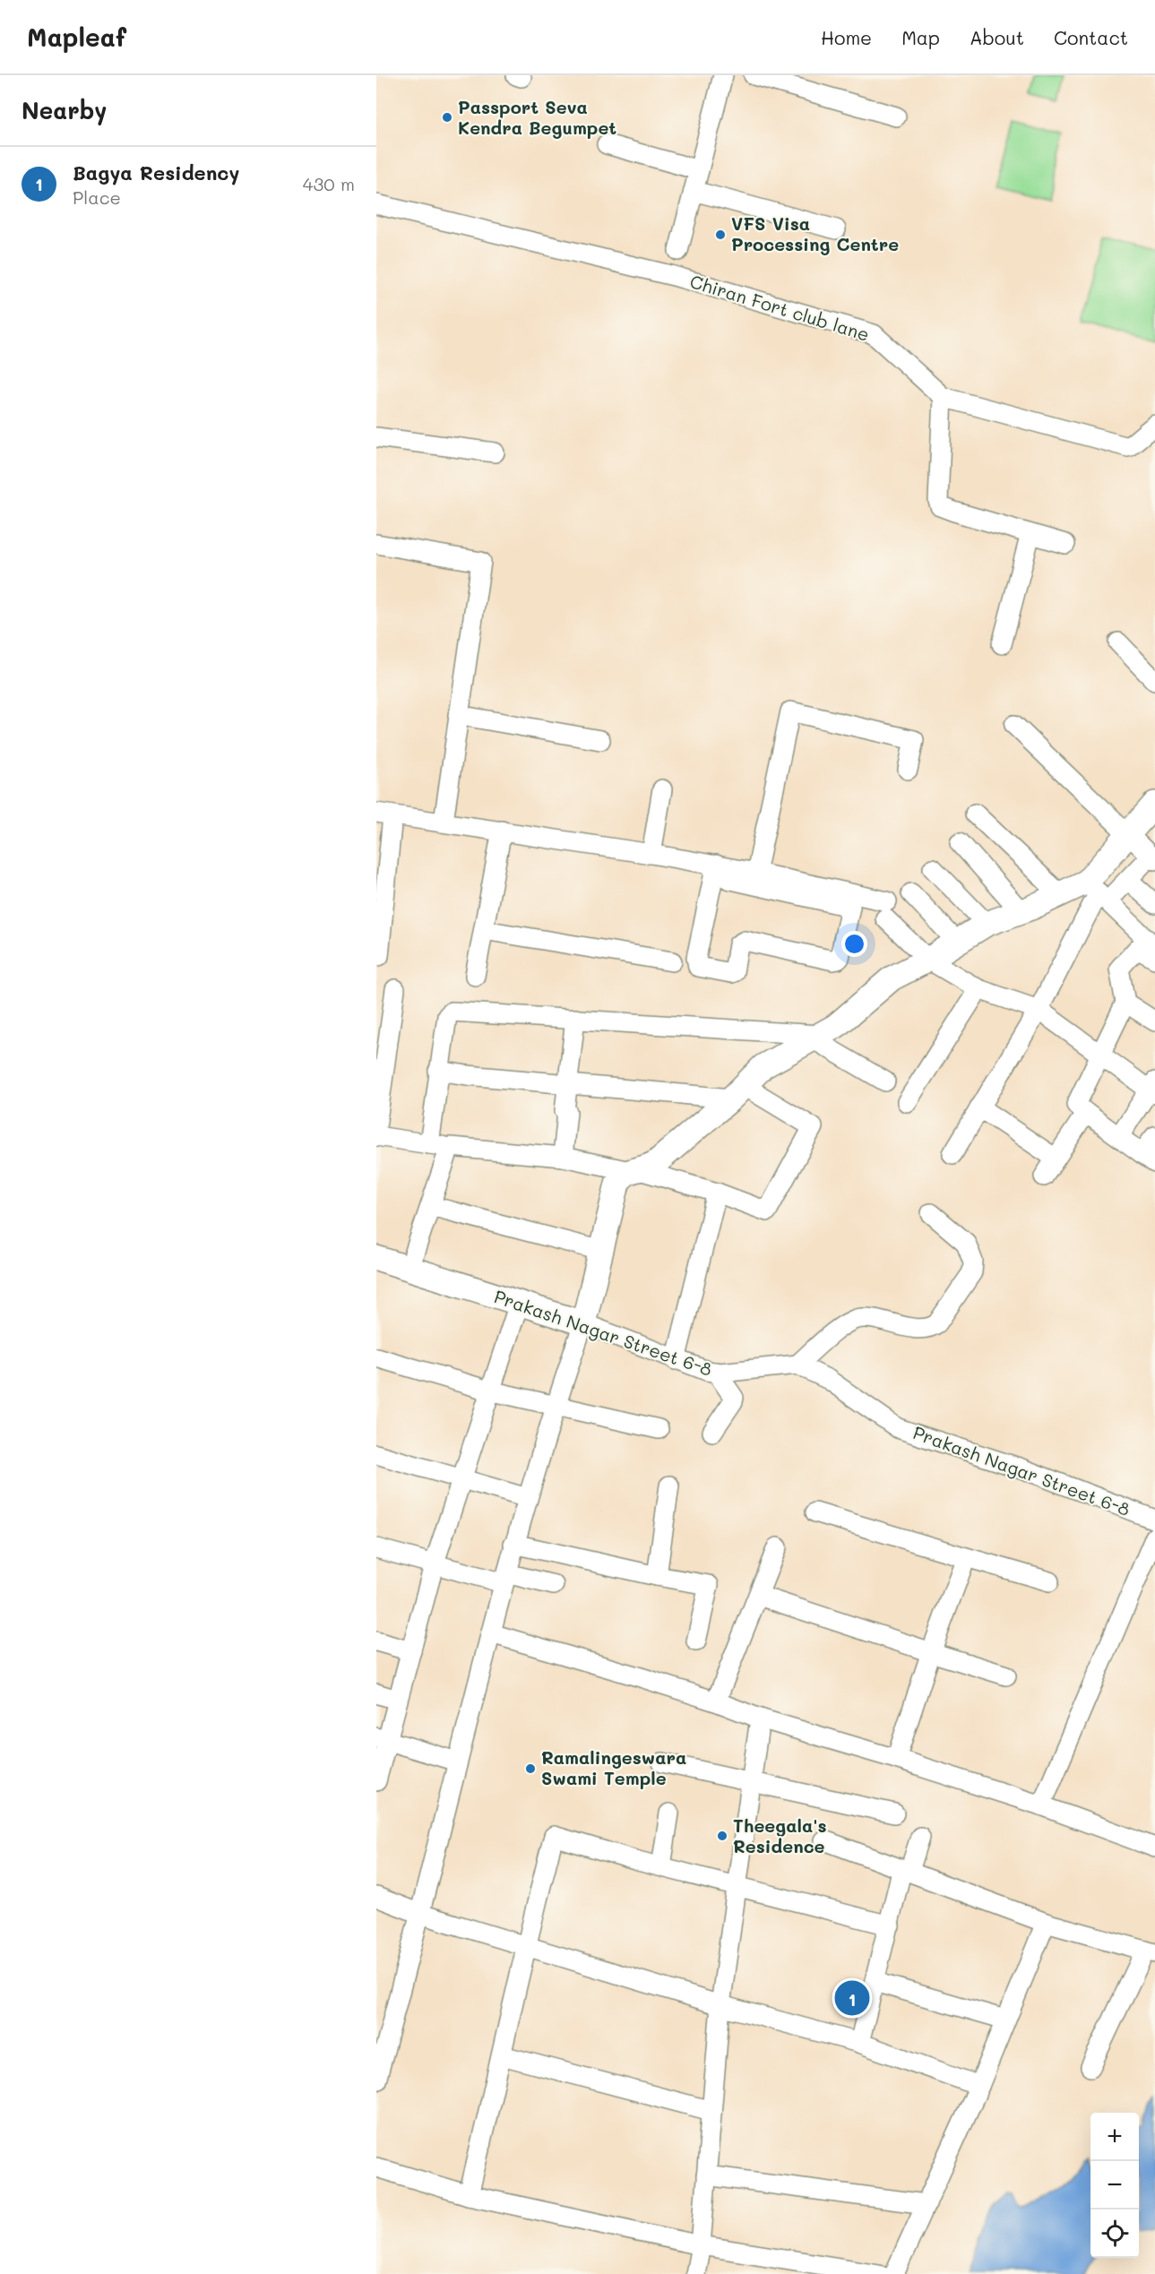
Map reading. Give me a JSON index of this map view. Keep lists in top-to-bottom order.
{
  "streets": {
    "street": ["Chiran Fort club lane", "Prakash Nagar Street 6-8"]
  },
  "places": [
    "Passport Seva Kendra Begumpet",
    "VFS Visa Processing Centre",
    "Ramalingeswara Swami Temple",
    "Theegala's Residence"
  ],
  "page": {
    "header": "Mapleaf",
    "nav": [
      "Home",
      "Map",
      "About",
      "Contact"
    ],
    "heading": "Nearby",
    "list": [
      {
        "mark": "1",
        "name": "Bagya Residency",
        "note": "Place",
        "value": "430 m"
      }
    ],
    "pins": "1",
    "map_buttons": ["+", "−"]
  }
}
